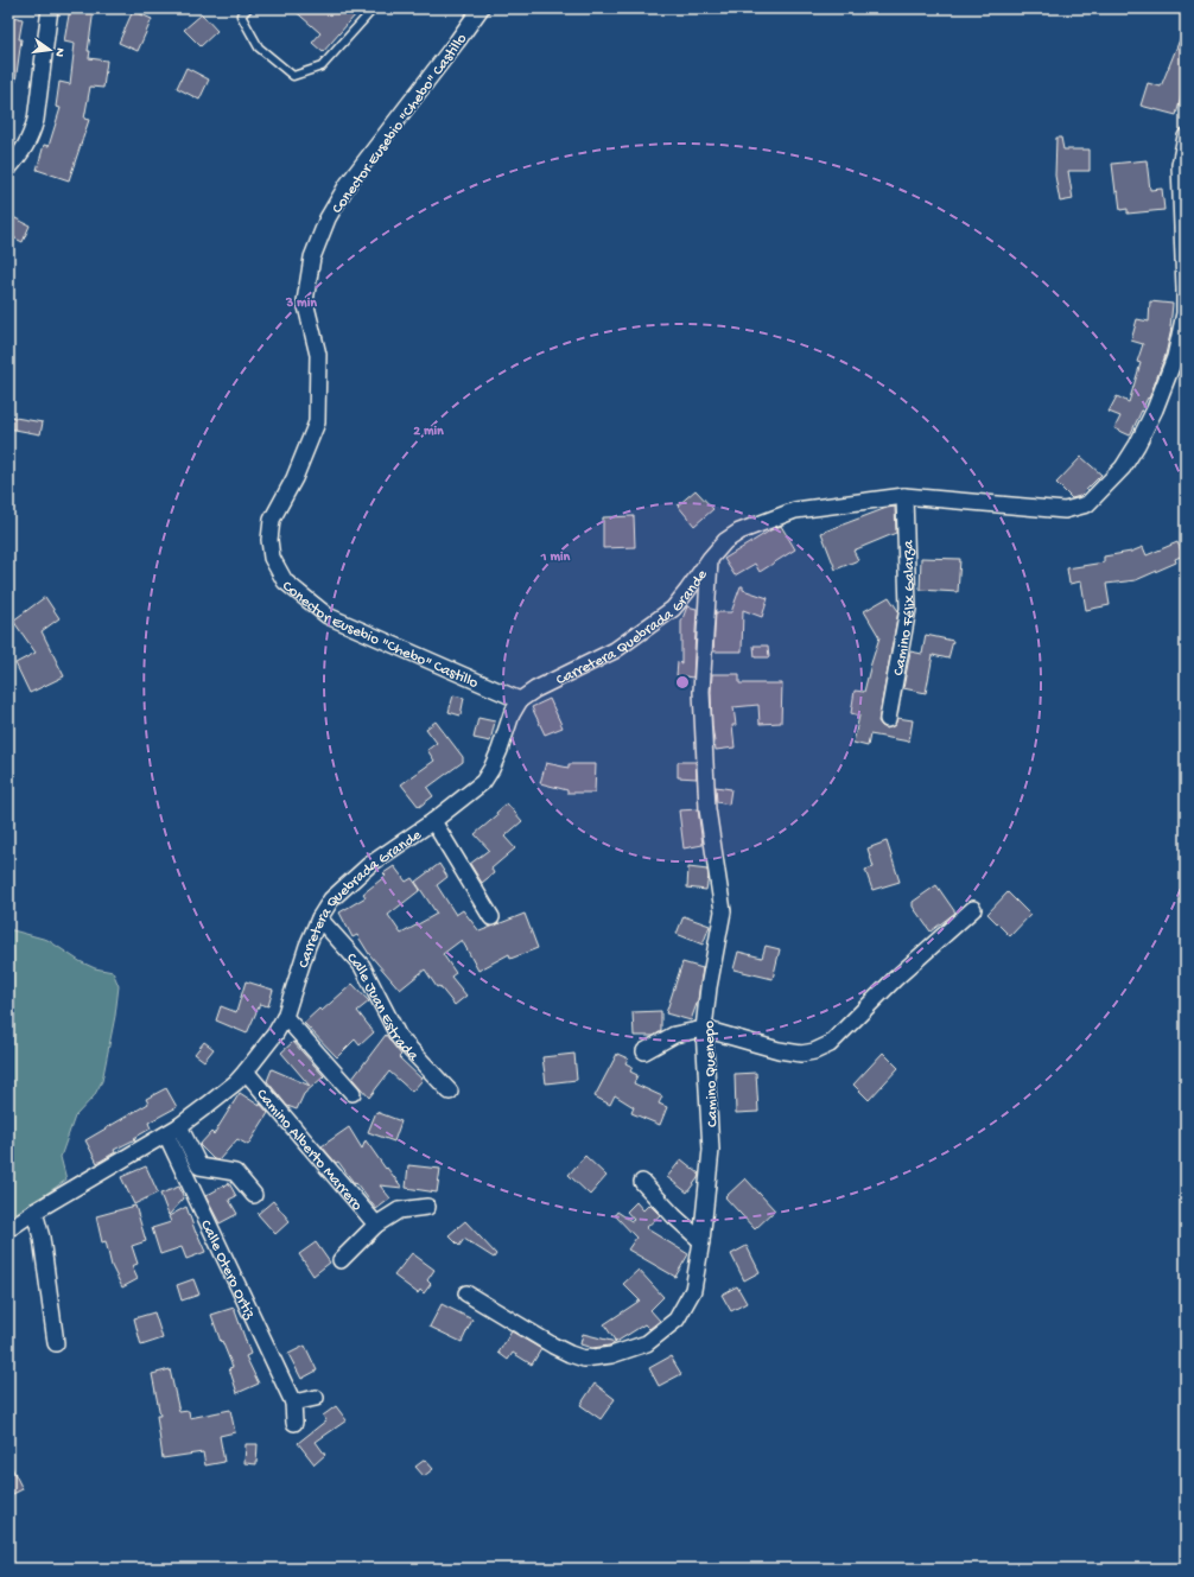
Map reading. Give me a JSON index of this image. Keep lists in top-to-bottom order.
{
  "streets": {
    "street": [
      "Conector Eusebio \"Chebo\" Castillo",
      "Camino Félix Galarza",
      "Carretera Quebrada Grande",
      "Calle Juan Estrada",
      "Camino Quenepo",
      "Camino Alberto Marrero",
      "Calle Otero Ortiz"
    ]
  },
  "crossings": [
    ["Conector Eusebio \"Chebo\" Castillo", "Carretera Quebrada Grande"],
    ["Camino Félix Galarza", "Carretera Quebrada Grande"],
    ["Carretera Quebrada Grande", "Calle Juan Estrada"],
    ["Carretera Quebrada Grande", "Camino Quenepo"],
    ["Carretera Quebrada Grande", "Camino Alberto Marrero"],
    ["Carretera Quebrada Grande", "Calle Otero Ortiz"]
  ],
  "north": "right",
  "rings": ["3 min", "2 min", "1 min"]
}
